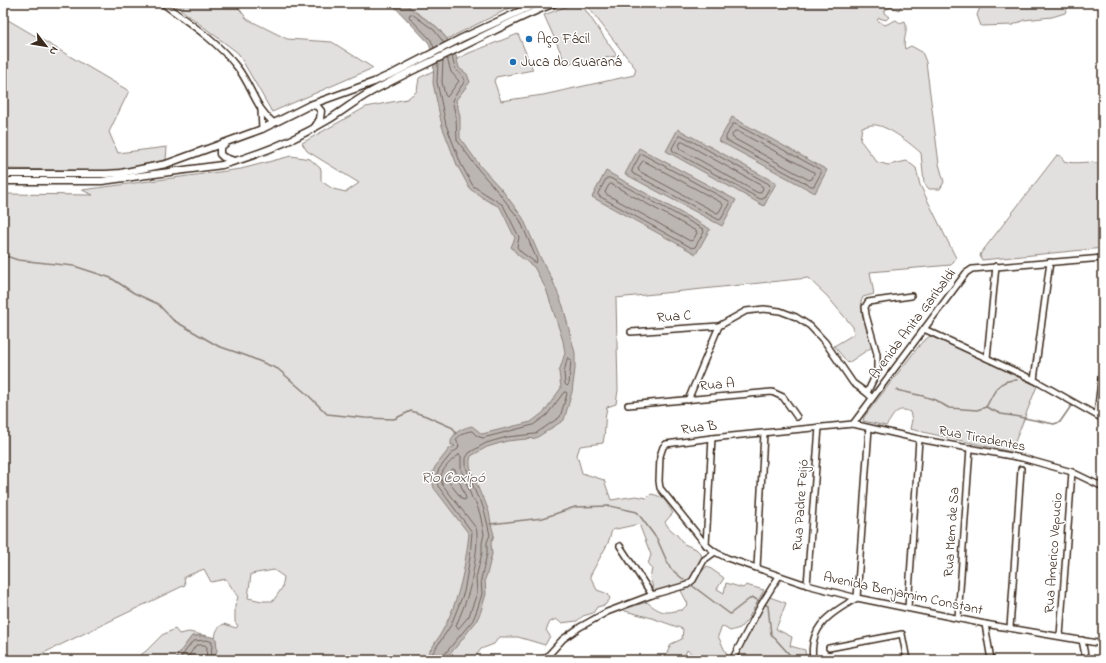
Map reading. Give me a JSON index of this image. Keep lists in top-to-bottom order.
{
  "streets": {
    "street": [
      "Rua C",
      "Avenida Anita Garibaldi",
      "Rua A",
      "Rua B",
      "Rua Tiradentes",
      "Rua Padre Feijó",
      "Rua Mem de Sa",
      "Rua Americo Vepucio",
      "Avenida Benjamim Constant"
    ]
  },
  "crossings": [
    ["Rua C", "Rua B"],
    ["Avenida Anita Garibaldi", "Rua B"],
    ["Avenida Anita Garibaldi", "Rua Tiradentes"],
    ["Rua A", "Rua B"],
    ["Rua B", "Rua Tiradentes"],
    ["Rua B", "Rua Padre Feijó"],
    ["Rua B", "Avenida Benjamim Constant"],
    ["Rua Tiradentes", "Rua Mem de Sa"],
    ["Rua Tiradentes", "Rua Americo Vepucio"],
    ["Rua Padre Feijó", "Avenida Benjamim Constant"],
    ["Rua Mem de Sa", "Avenida Benjamim Constant"],
    ["Rua Americo Vepucio", "Avenida Benjamim Constant"]
  ],
  "water": ["Rio Coxipó"],
  "places": ["Aço Fácil", "Juca do Guaraná"],
  "north": "bottom right"
}
